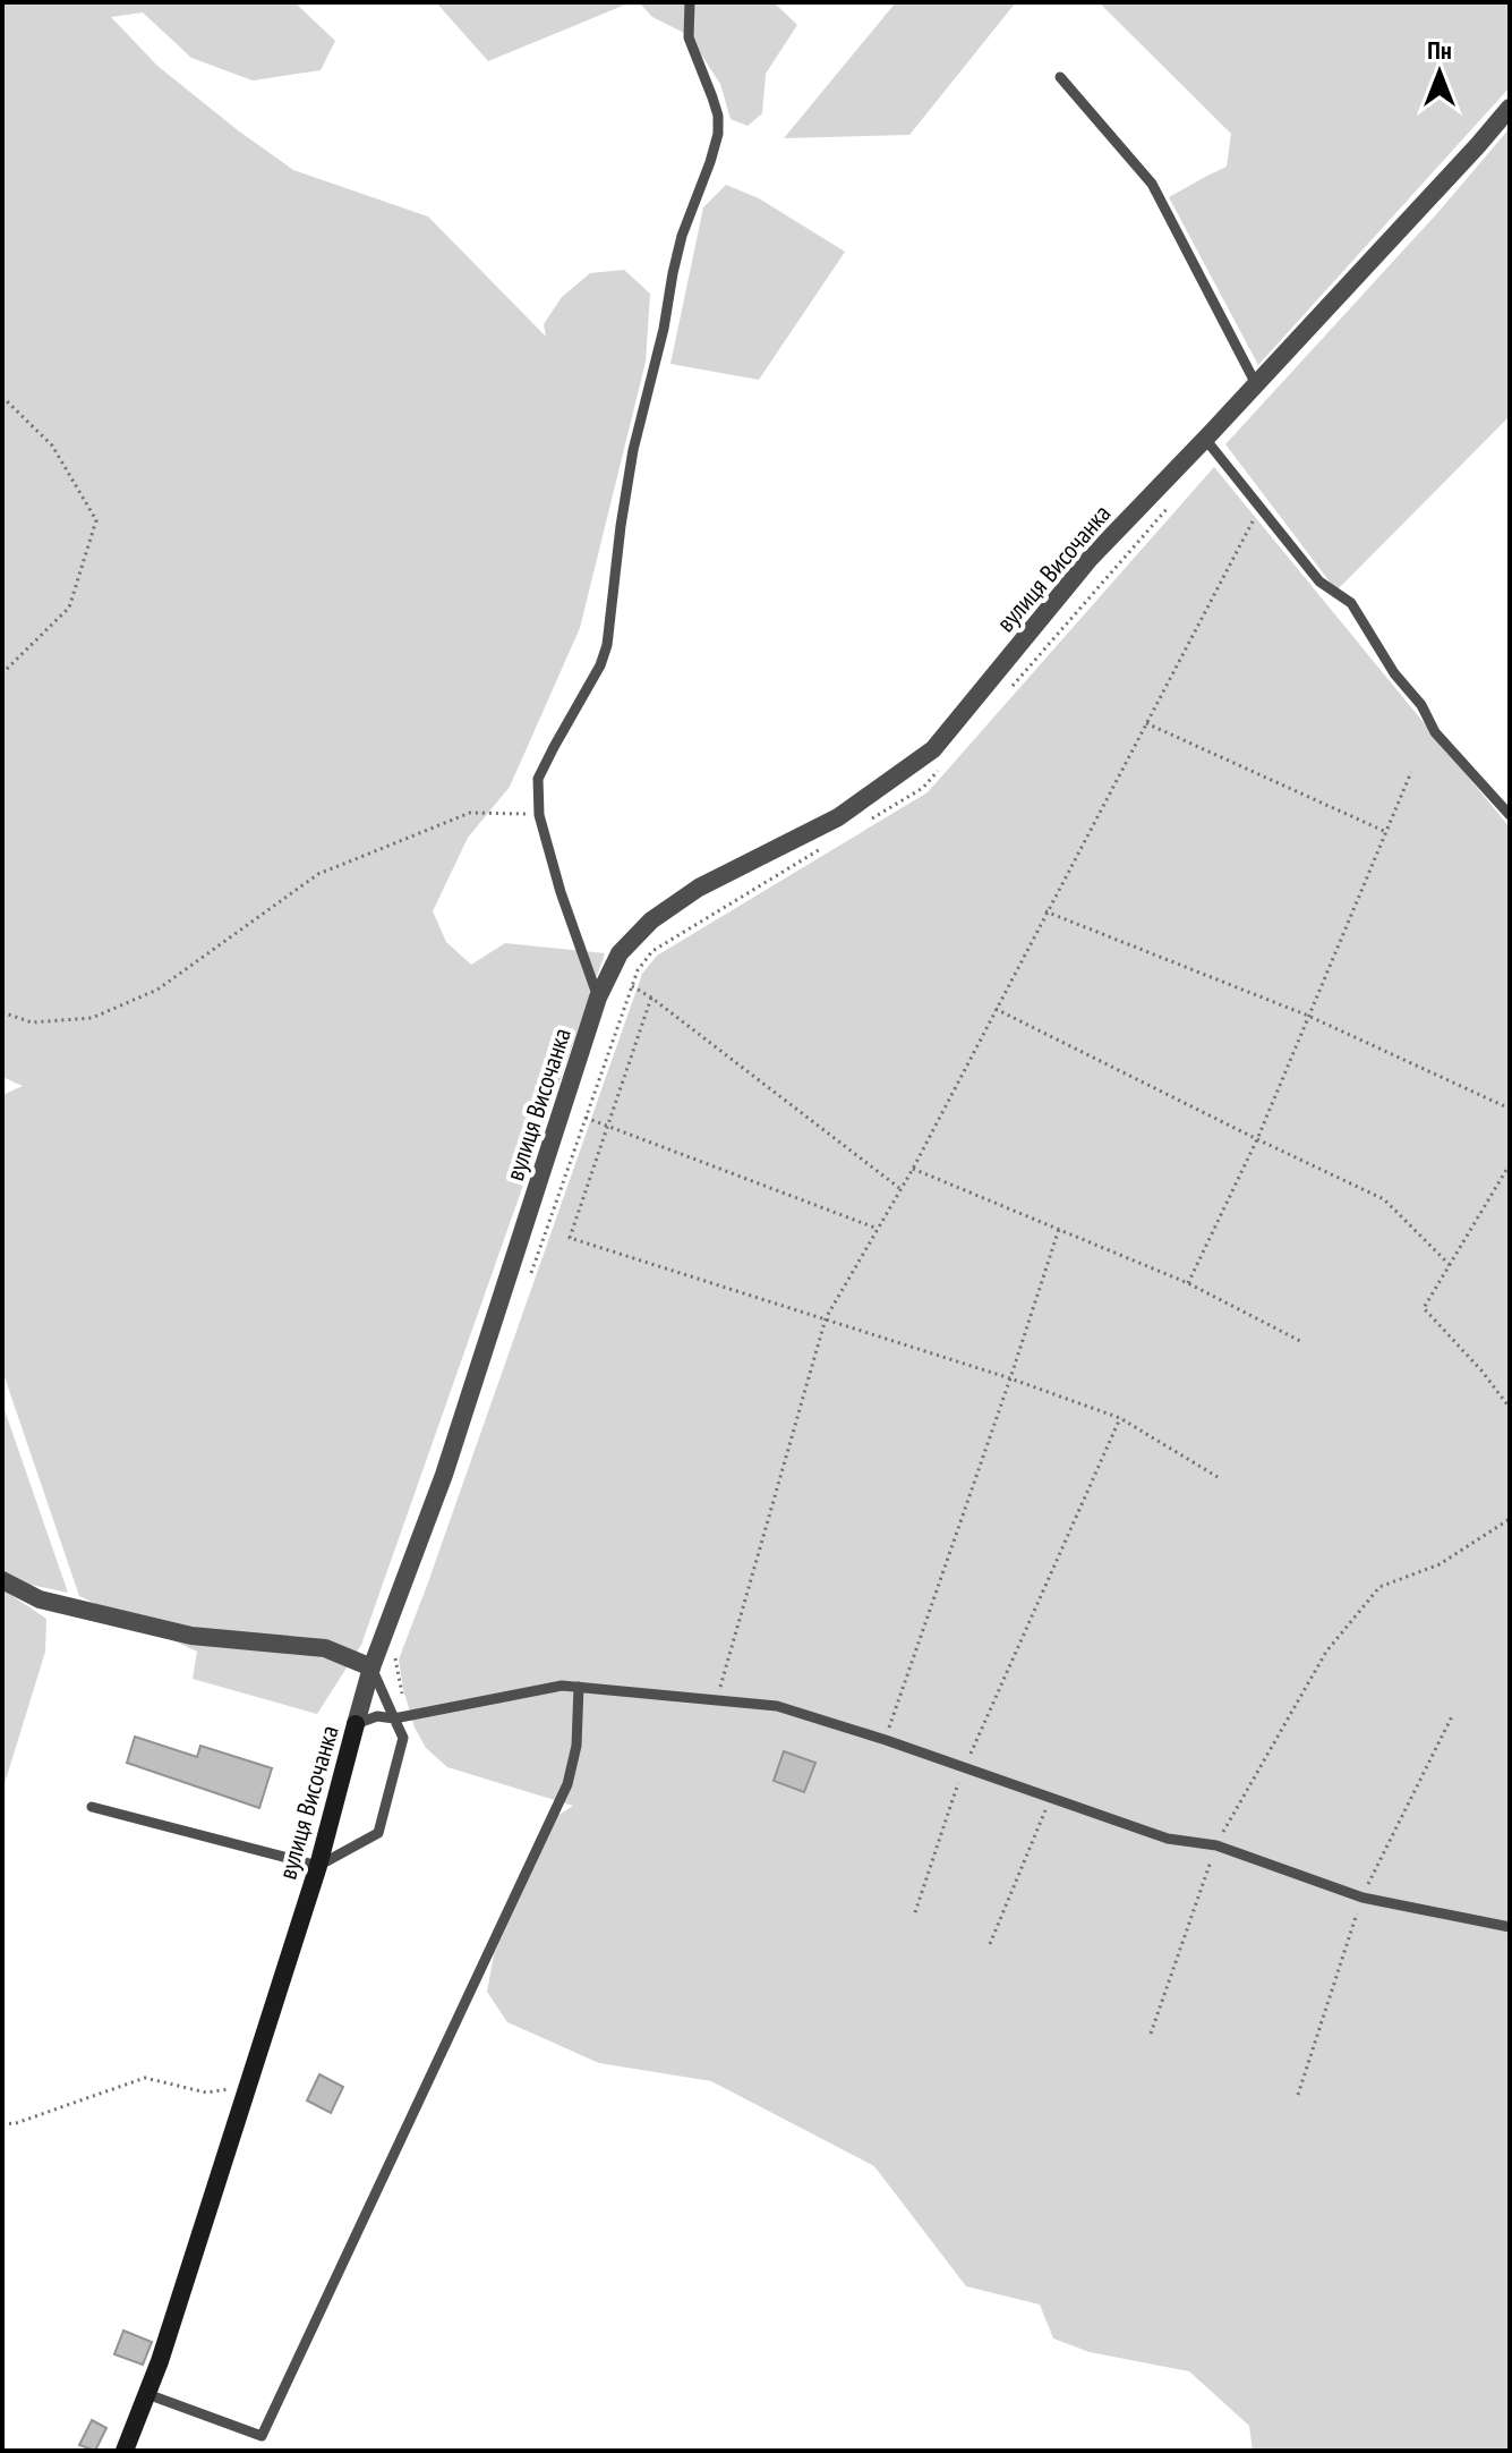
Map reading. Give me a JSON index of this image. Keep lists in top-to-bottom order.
{
  "streets": {
    "street": ["вулиця Височанка"]
  },
  "north": "top"
}
